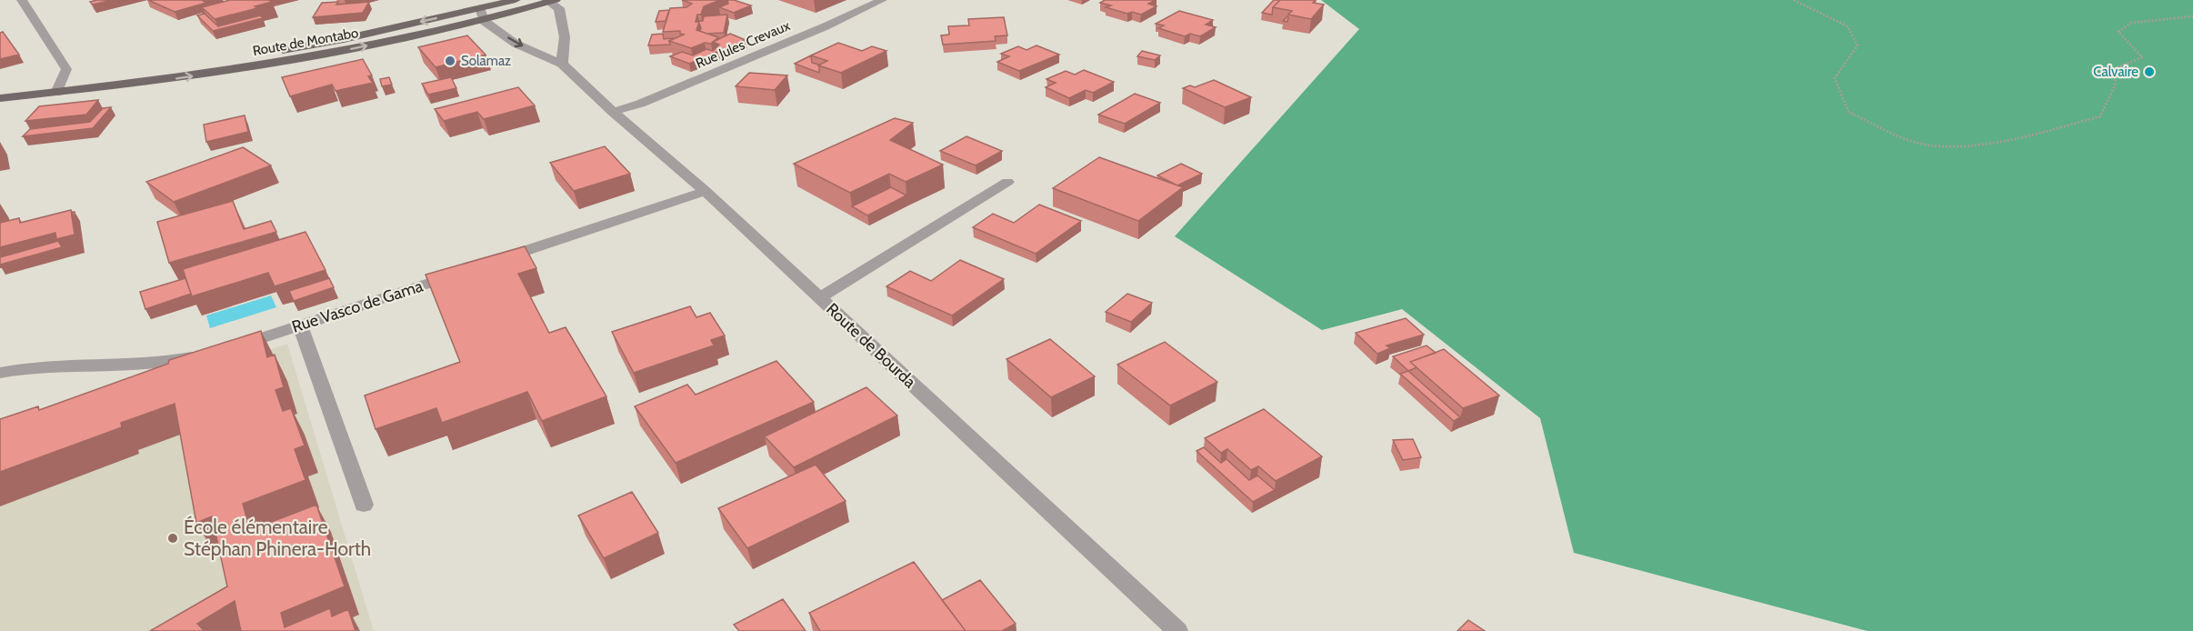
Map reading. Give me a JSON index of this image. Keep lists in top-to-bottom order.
{
  "streets": {
    "main road": ["Route de Montabo"],
    "street": ["Rue Jules Crevaux", "Rue Vasco de Gama", "Route de Bourda"]
  },
  "crossings": [
    ["Route de Montabo", "Route de Bourda"],
    ["Rue Jules Crevaux", "Route de Bourda"]
  ],
  "places": ["Solamaz", "Calvaire", "École élémentaire Stéphan Phinera-Horth"]
}
